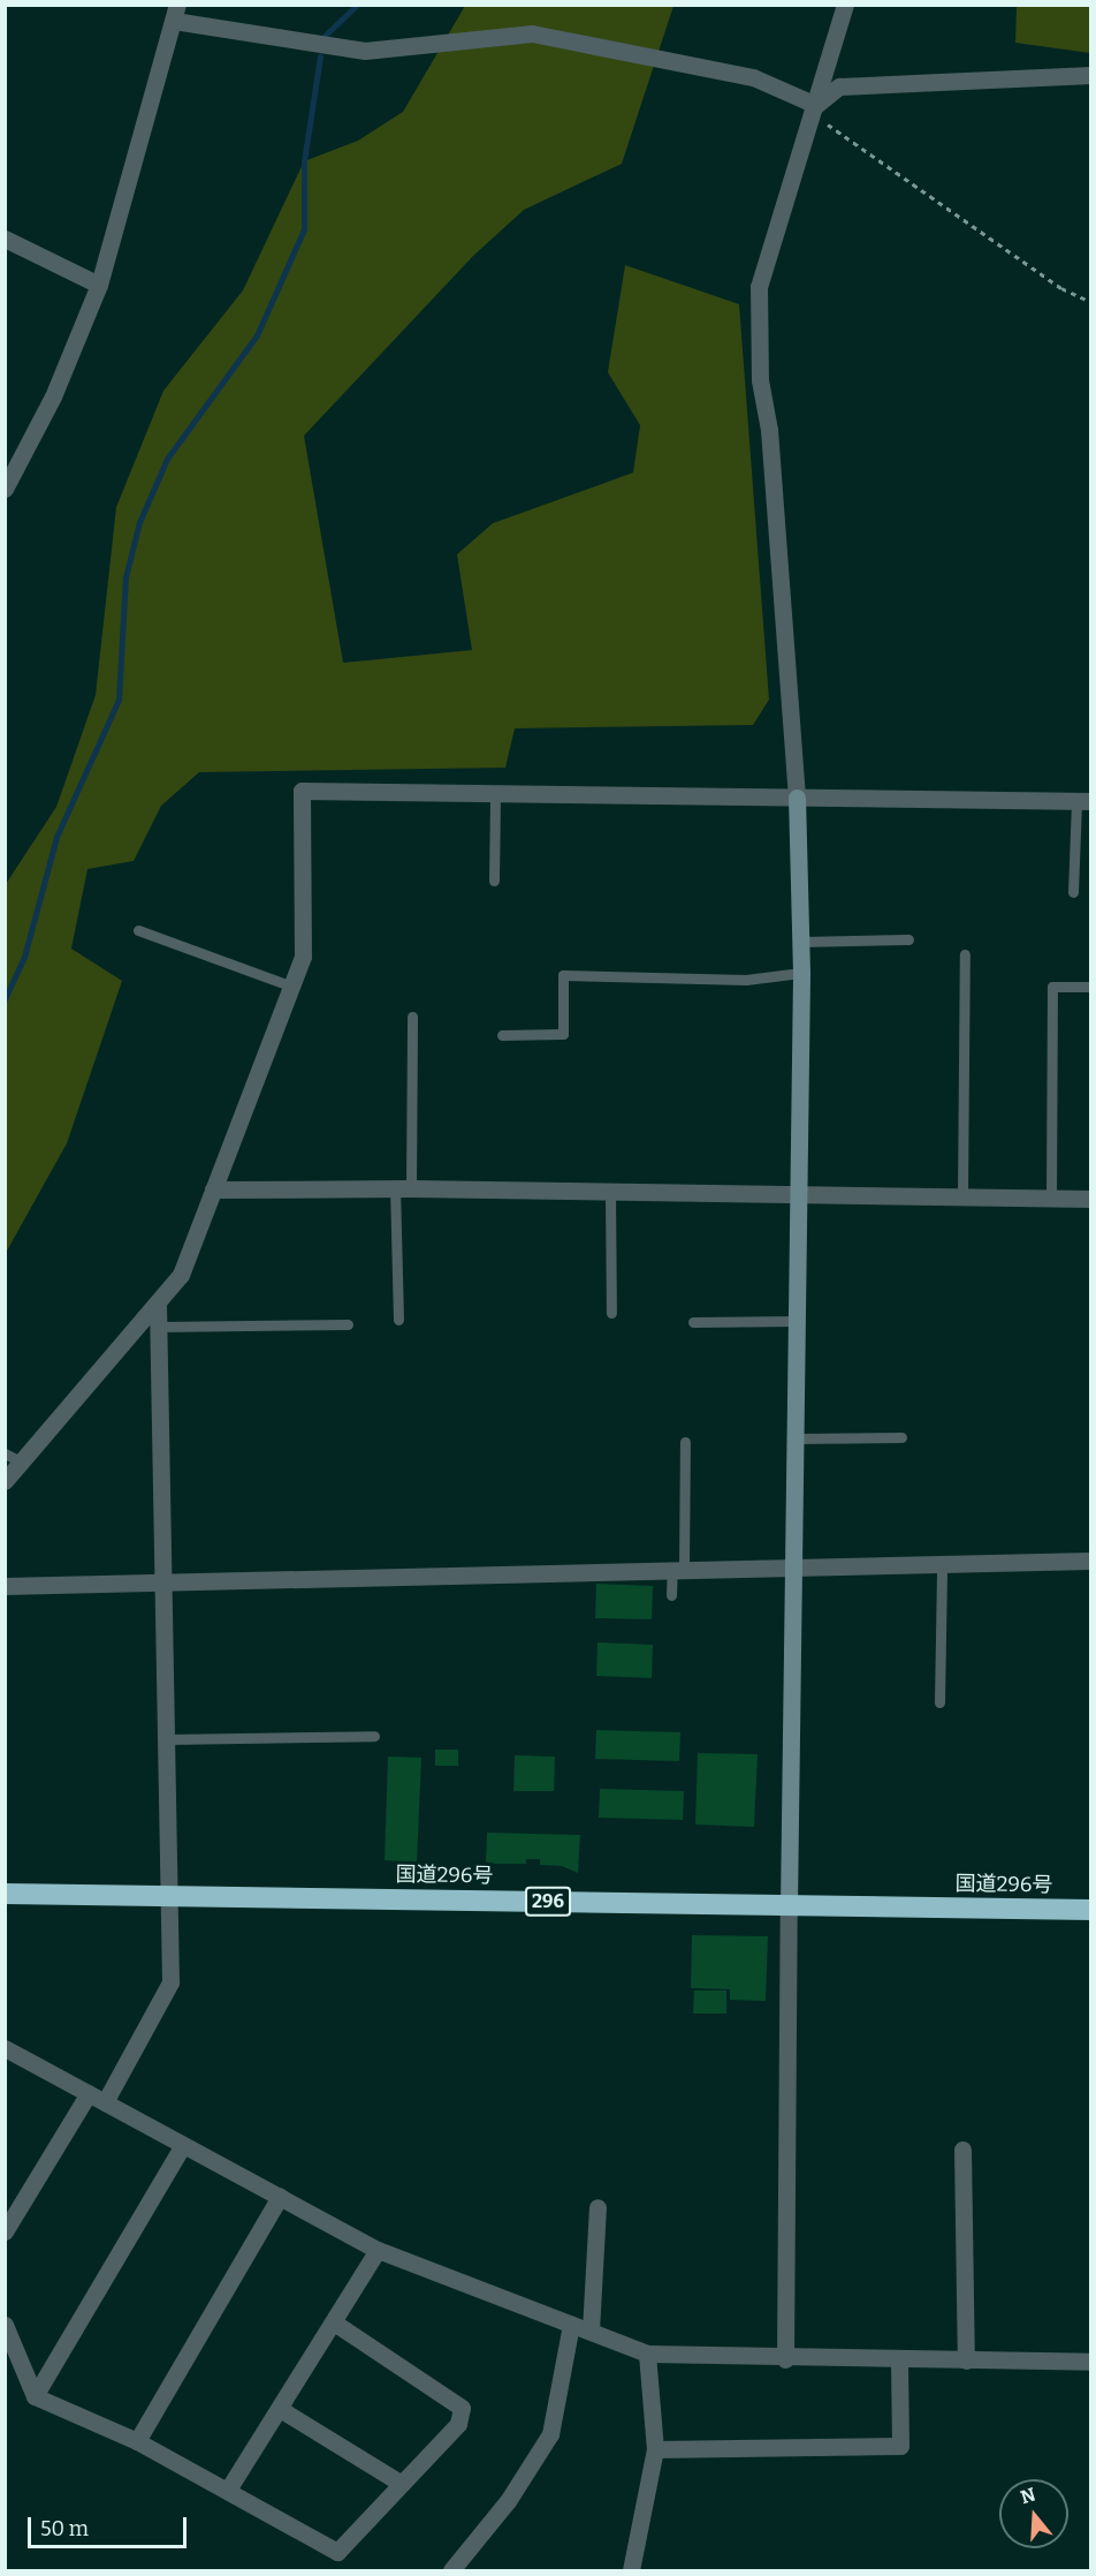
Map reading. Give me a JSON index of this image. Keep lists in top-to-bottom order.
{
  "streets": {
    "highway": ["国道296号", "296"]
  },
  "scale_bar": "50 m",
  "north": "top"
}
